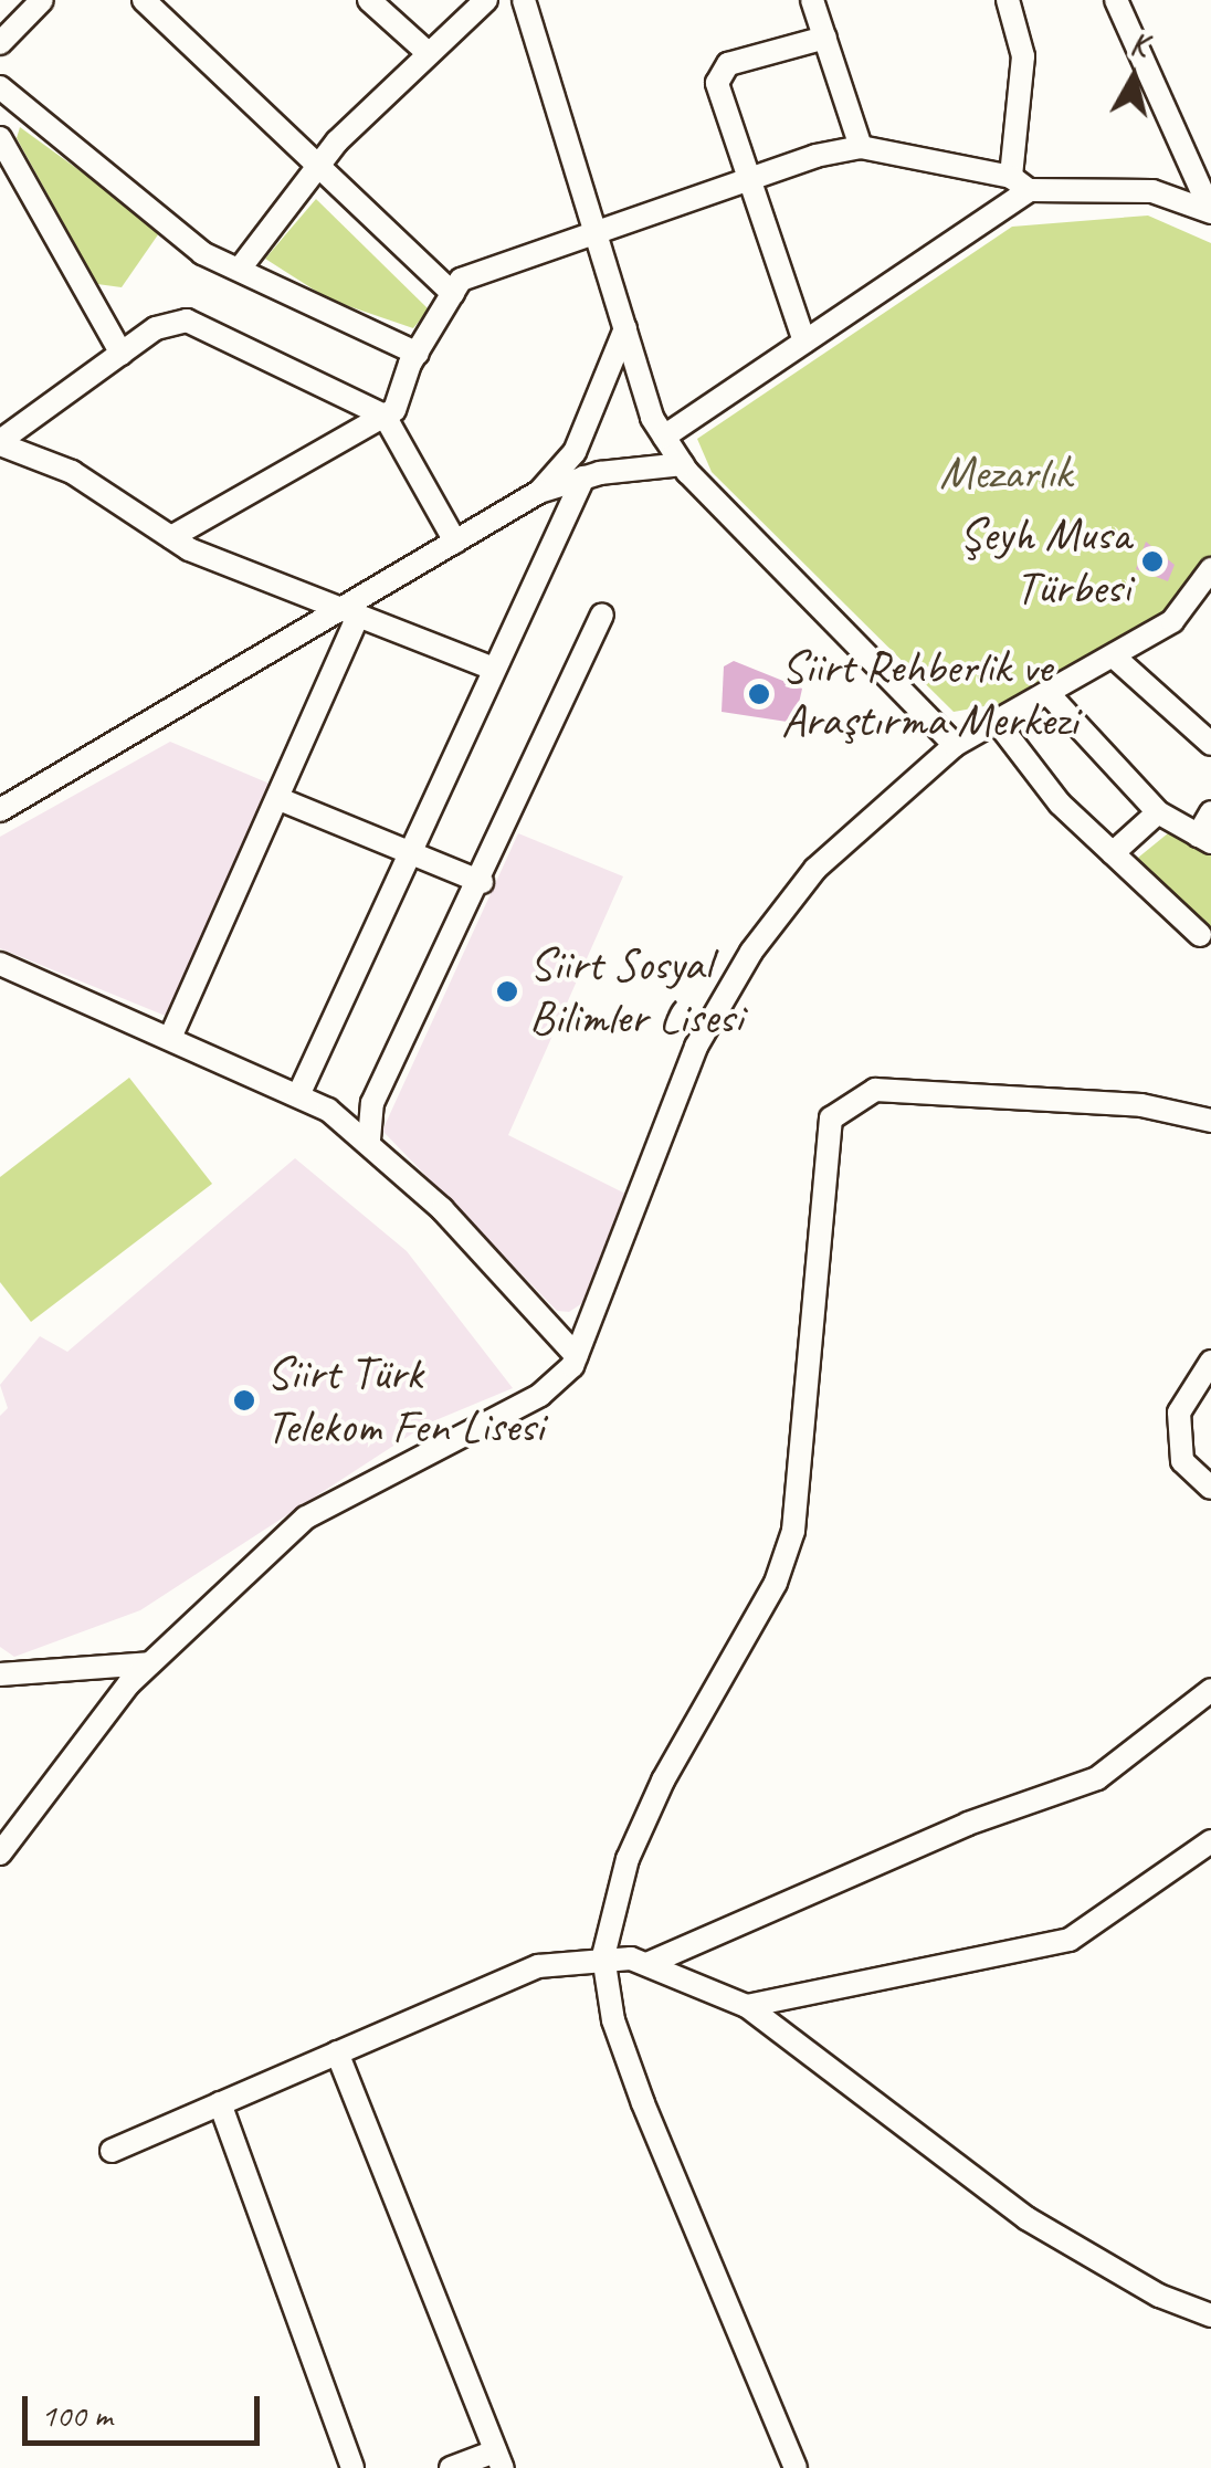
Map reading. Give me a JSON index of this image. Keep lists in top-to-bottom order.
{
  "parks": ["Mezarlık"],
  "places": [
    "Şeyh Musa Türbesi",
    "Siirt Rehberlik ve Araştırma Merkezi",
    "Siirt Sosyal Bilimler Lisesi",
    "Siirt Türk Telekom Fen Lisesi"
  ],
  "scale_bar": "100 m",
  "north": "top"
}
